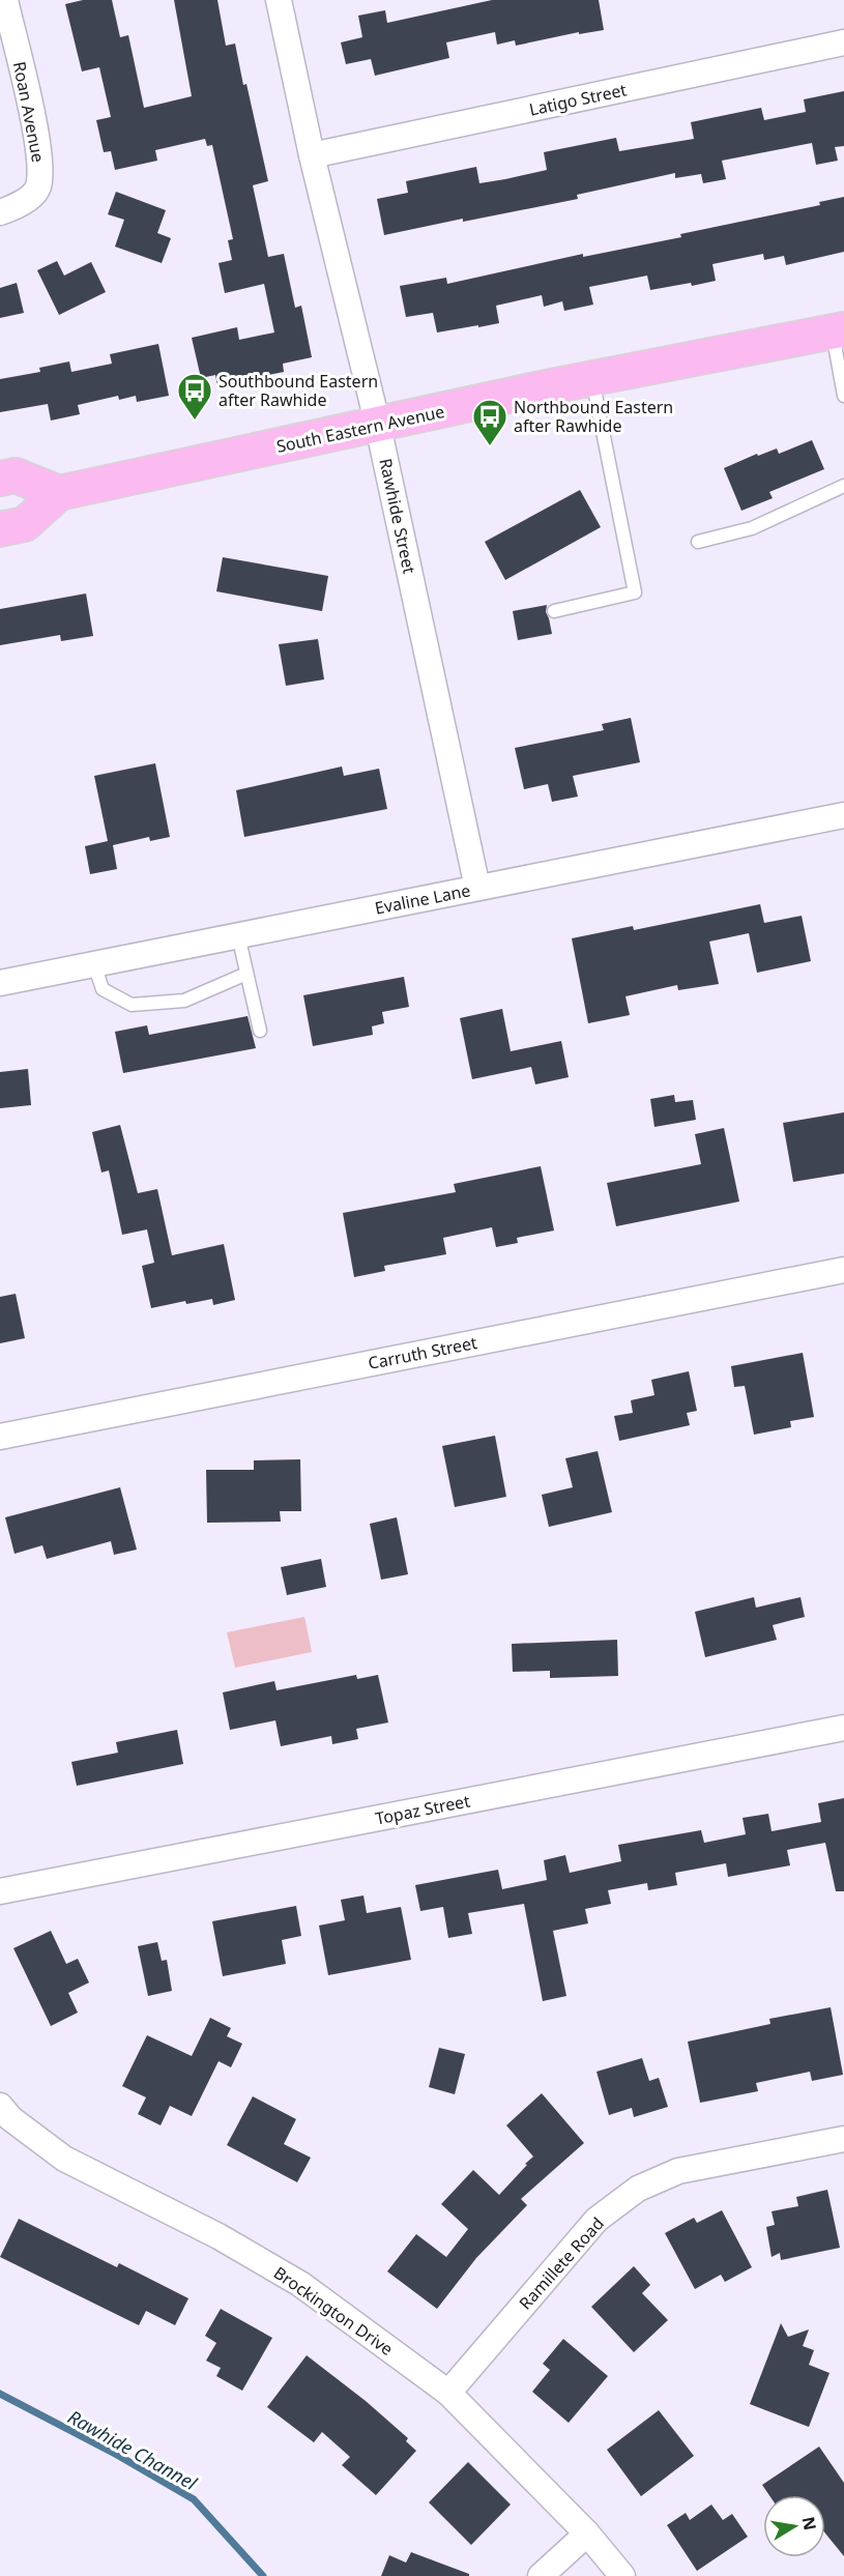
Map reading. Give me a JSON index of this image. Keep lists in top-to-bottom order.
{
  "streets": {
    "main road": ["South Eastern Avenue"],
    "street": [
      "Latigo Street",
      "Roan Avenue",
      "Rawhide Street",
      "Evaline Lane",
      "Carruth Street",
      "Topaz Street",
      "Ramillete Road",
      "Brockington Drive"
    ]
  },
  "crossings": [
    ["Latigo Street", "Rawhide Street"],
    ["South Eastern Avenue", "Rawhide Street"],
    ["Rawhide Street", "Evaline Lane"],
    ["Ramillete Road", "Brockington Drive"]
  ],
  "water": ["Rawhide Channel"],
  "places": {
    "bus stop": ["Southbound Eastern after Rawhide", "Northbound Eastern after Rawhide"]
  },
  "north": "right"
}
